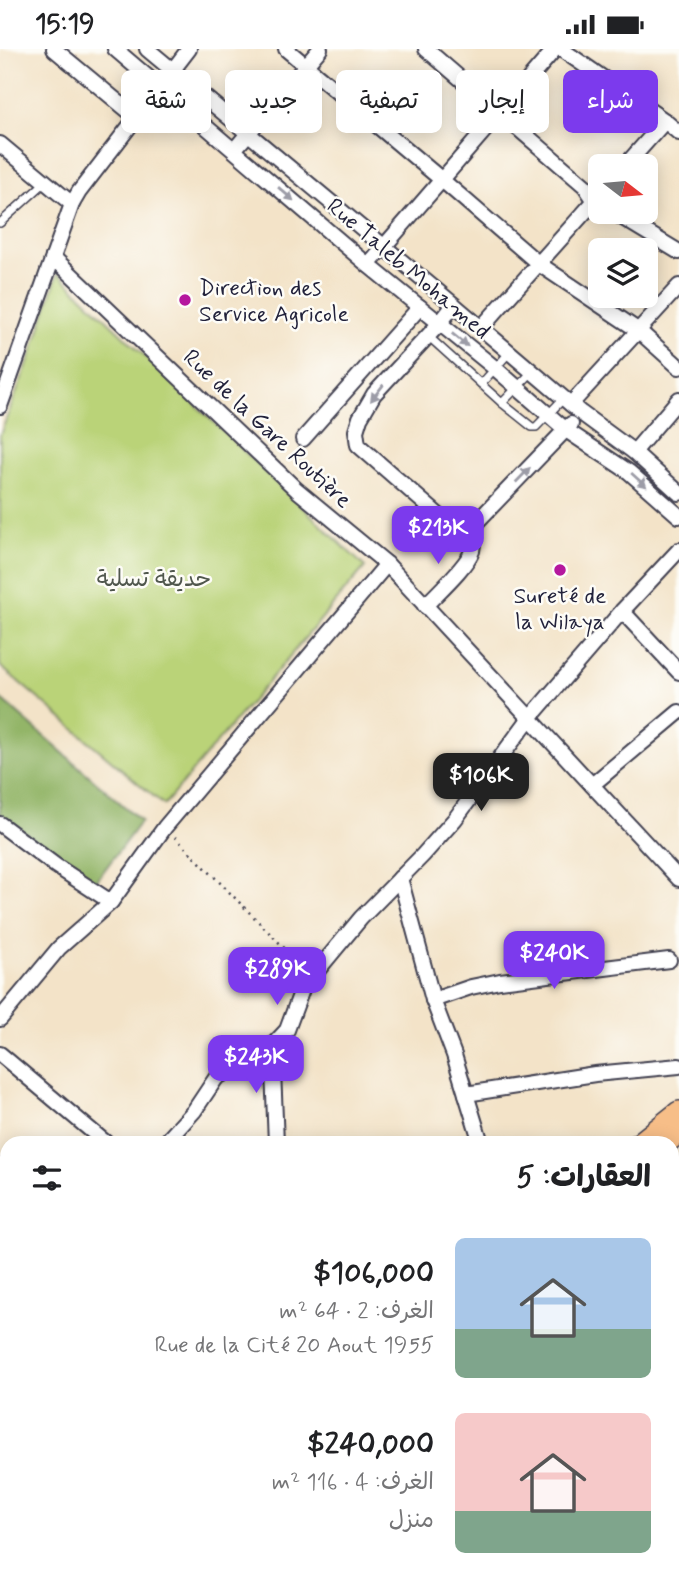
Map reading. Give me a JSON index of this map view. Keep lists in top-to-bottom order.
{
  "streets": {
    "street": ["Rue Taleb Mohamed", "Rue de la Gare Routière"]
  },
  "parks": ["حديقة تسلية"],
  "places": ["Direction des Service Agricole", "Sureté de la Wilaya"],
  "north": "right",
  "page": {
    "status": "15:19",
    "chip": [
      "شراء",
      "إيجار",
      "تصفية",
      "جديد",
      "شقة"
    ],
    "price": [
      "$213K",
      "$106K",
      "$240K",
      "$289K",
      "$243K"
    ],
    "heading": "العقارات: 5",
    "list": [
      {
        "name": "$106,000",
        "note": "الغرف: 2 · 64 m² · Rue de la Cité 20 Aout 1955"
      },
      {
        "name": "$240,000",
        "note": "الغرف: 4 · 116 m² · منزل"
      }
    ]
  }
}
